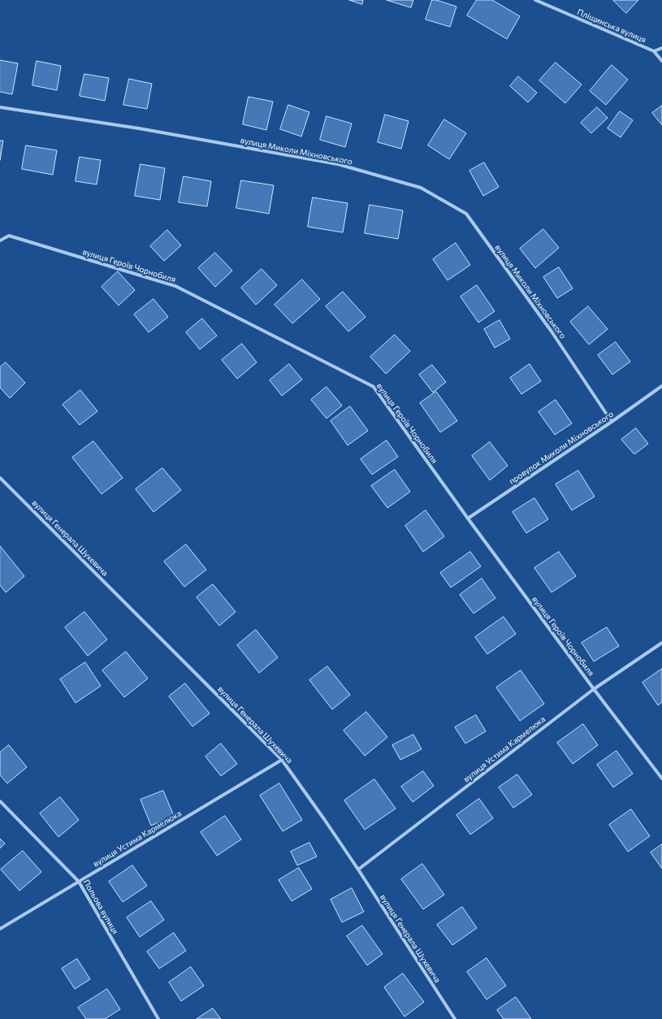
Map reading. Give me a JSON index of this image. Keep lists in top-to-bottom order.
{
  "streets": {
    "street": [
      "Пліщинська вулиця",
      "вулиця Миколи Міхновського",
      "вулиця Героїв Чорнобиля",
      "провулок Миколи Міхновського",
      "вулиця Генерала Шухевича",
      "вулиця Устима Кармелюка",
      "Польова вулиця"
    ]
  },
  "crossings": [
    ["вулиця Миколи Міхновського", "провулок Миколи Міхновського"],
    ["вулиця Героїв Чорнобиля", "провулок Миколи Міхновського"],
    ["вулиця Героїв Чорнобиля", "вулиця Устима Кармелюка"],
    ["вулиця Генерала Шухевича", "вулиця Устима Кармелюка"],
    ["вулиця Устима Кармелюка", "Польова вулиця"]
  ]
}
